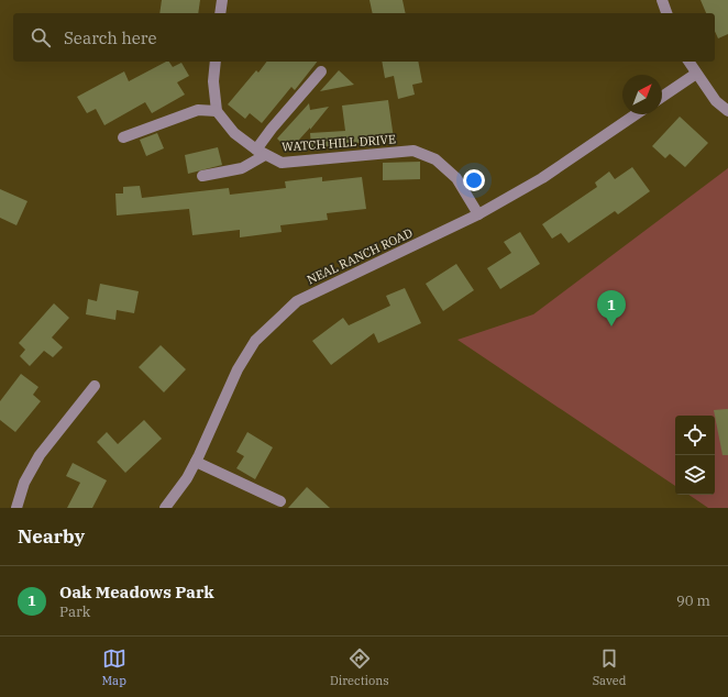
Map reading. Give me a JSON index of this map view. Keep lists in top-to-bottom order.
{
  "streets": {
    "street": ["WATCH HILL DRIVE", "NEAL RANCH ROAD"]
  },
  "crossings": [
    ["WATCH HILL DRIVE", "NEAL RANCH ROAD"]
  ],
  "north": "top right",
  "page": {
    "search": "Search here",
    "pins": "1",
    "heading": "Nearby",
    "list": [
      {
        "mark": "1",
        "name": "Oak Meadows Park",
        "note": "Park",
        "value": "90 m"
      }
    ],
    "nav": ["Map", "Directions", "Saved"]
  }
}
